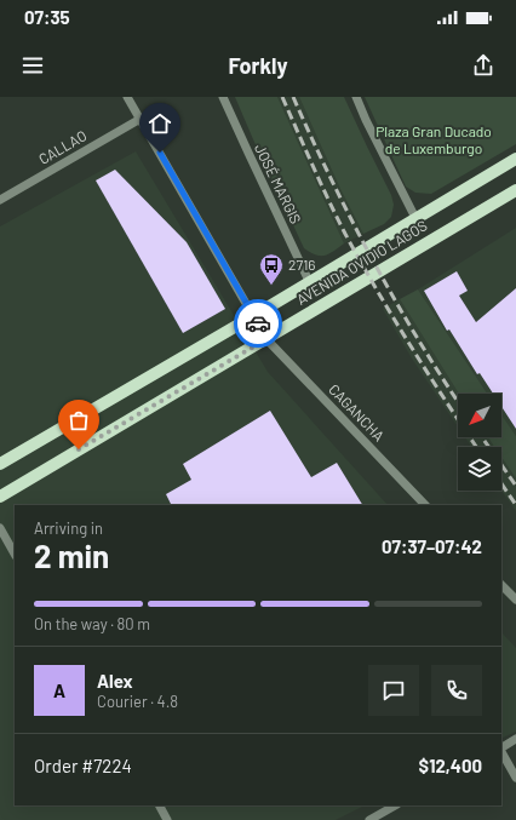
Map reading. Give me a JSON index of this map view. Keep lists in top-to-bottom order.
{
  "streets": {
    "main road": ["AVENIDA OVIDIO LAGOS"],
    "street": ["CALLAO", "JOSÉ MARGIS", "CAGANCHA"]
  },
  "crossings": [
    ["CALLAO", "CAGANCHA"],
    ["JOSÉ MARGIS", "AVENIDA OVIDIO LAGOS"],
    ["AVENIDA OVIDIO LAGOS", "CAGANCHA"]
  ],
  "parks": ["Plaza Gran Ducado de Luxemburgo"],
  "places": {
    "bus stop": ["2716"]
  },
  "north": "bottom left",
  "page": {
    "status": "07:35",
    "header": "Forkly",
    "heading": ["2 min", "Arriving in", "07:37–07:42"],
    "panel": [
      "Alex",
      "Courier · 4.8",
      "Order #7224",
      "$12,400"
    ],
    "bar": "On the way · 80 m",
    "round": "A"
  }
}
